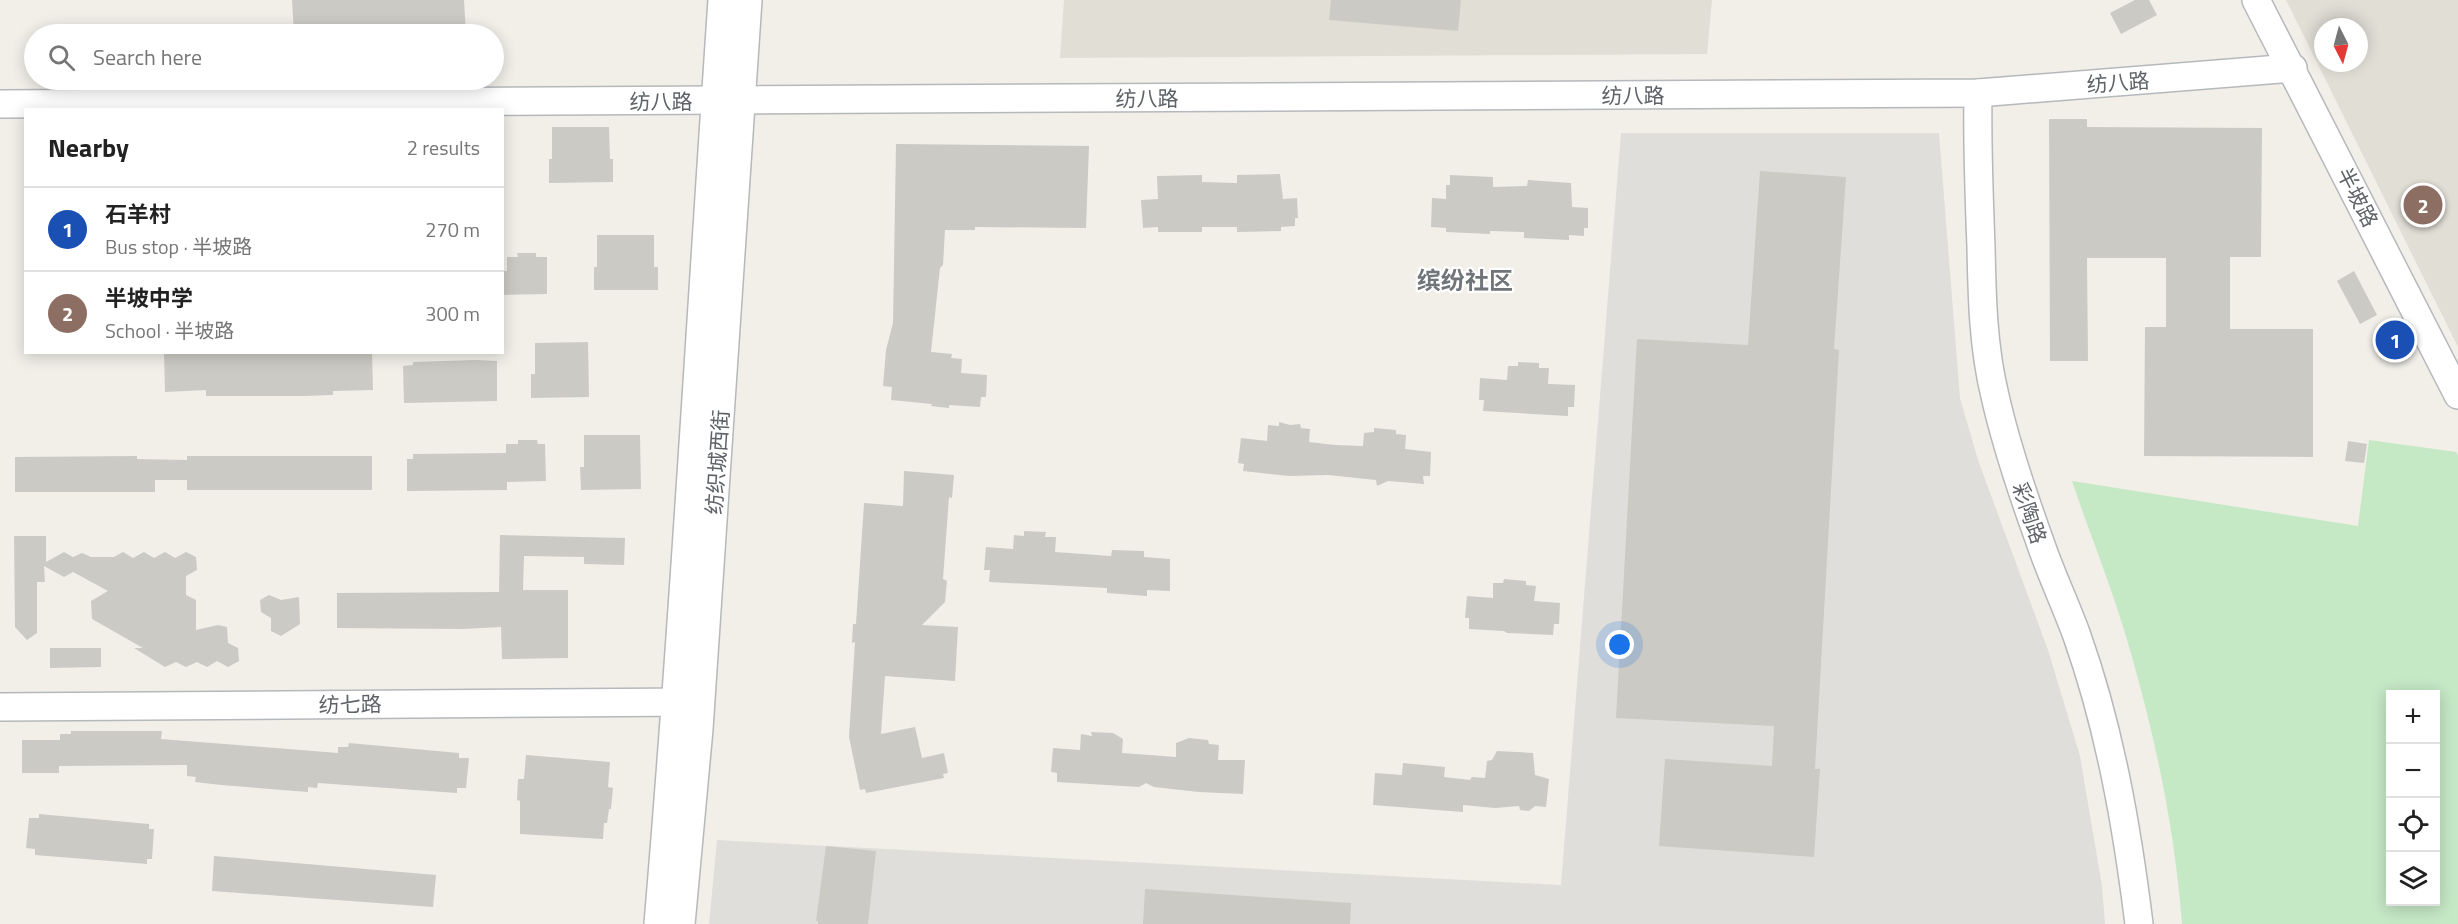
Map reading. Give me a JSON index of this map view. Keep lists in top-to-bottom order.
{
  "streets": {
    "street": [
      "纺八路",
      "半坡路",
      "纺织城西街",
      "彩陶路",
      "纺七路"
    ]
  },
  "crossings": [
    ["纺八路", "半坡路"],
    ["纺八路", "纺织城西街"],
    ["纺八路", "彩陶路"],
    ["纺织城西街", "纺七路"]
  ],
  "districts": ["缤纷社区"],
  "north": "bottom",
  "page": {
    "search": "Search here",
    "heading": ["Nearby", "2 results"],
    "pins": ["2", "1"],
    "list": [
      {
        "mark": "1",
        "name": "石羊村",
        "note": "Bus stop · 半坡路",
        "value": "270 m"
      },
      {
        "mark": "2",
        "name": "半坡中学",
        "note": "School · 半坡路",
        "value": "300 m"
      }
    ],
    "map_buttons": ["+", "−"]
  }
}
